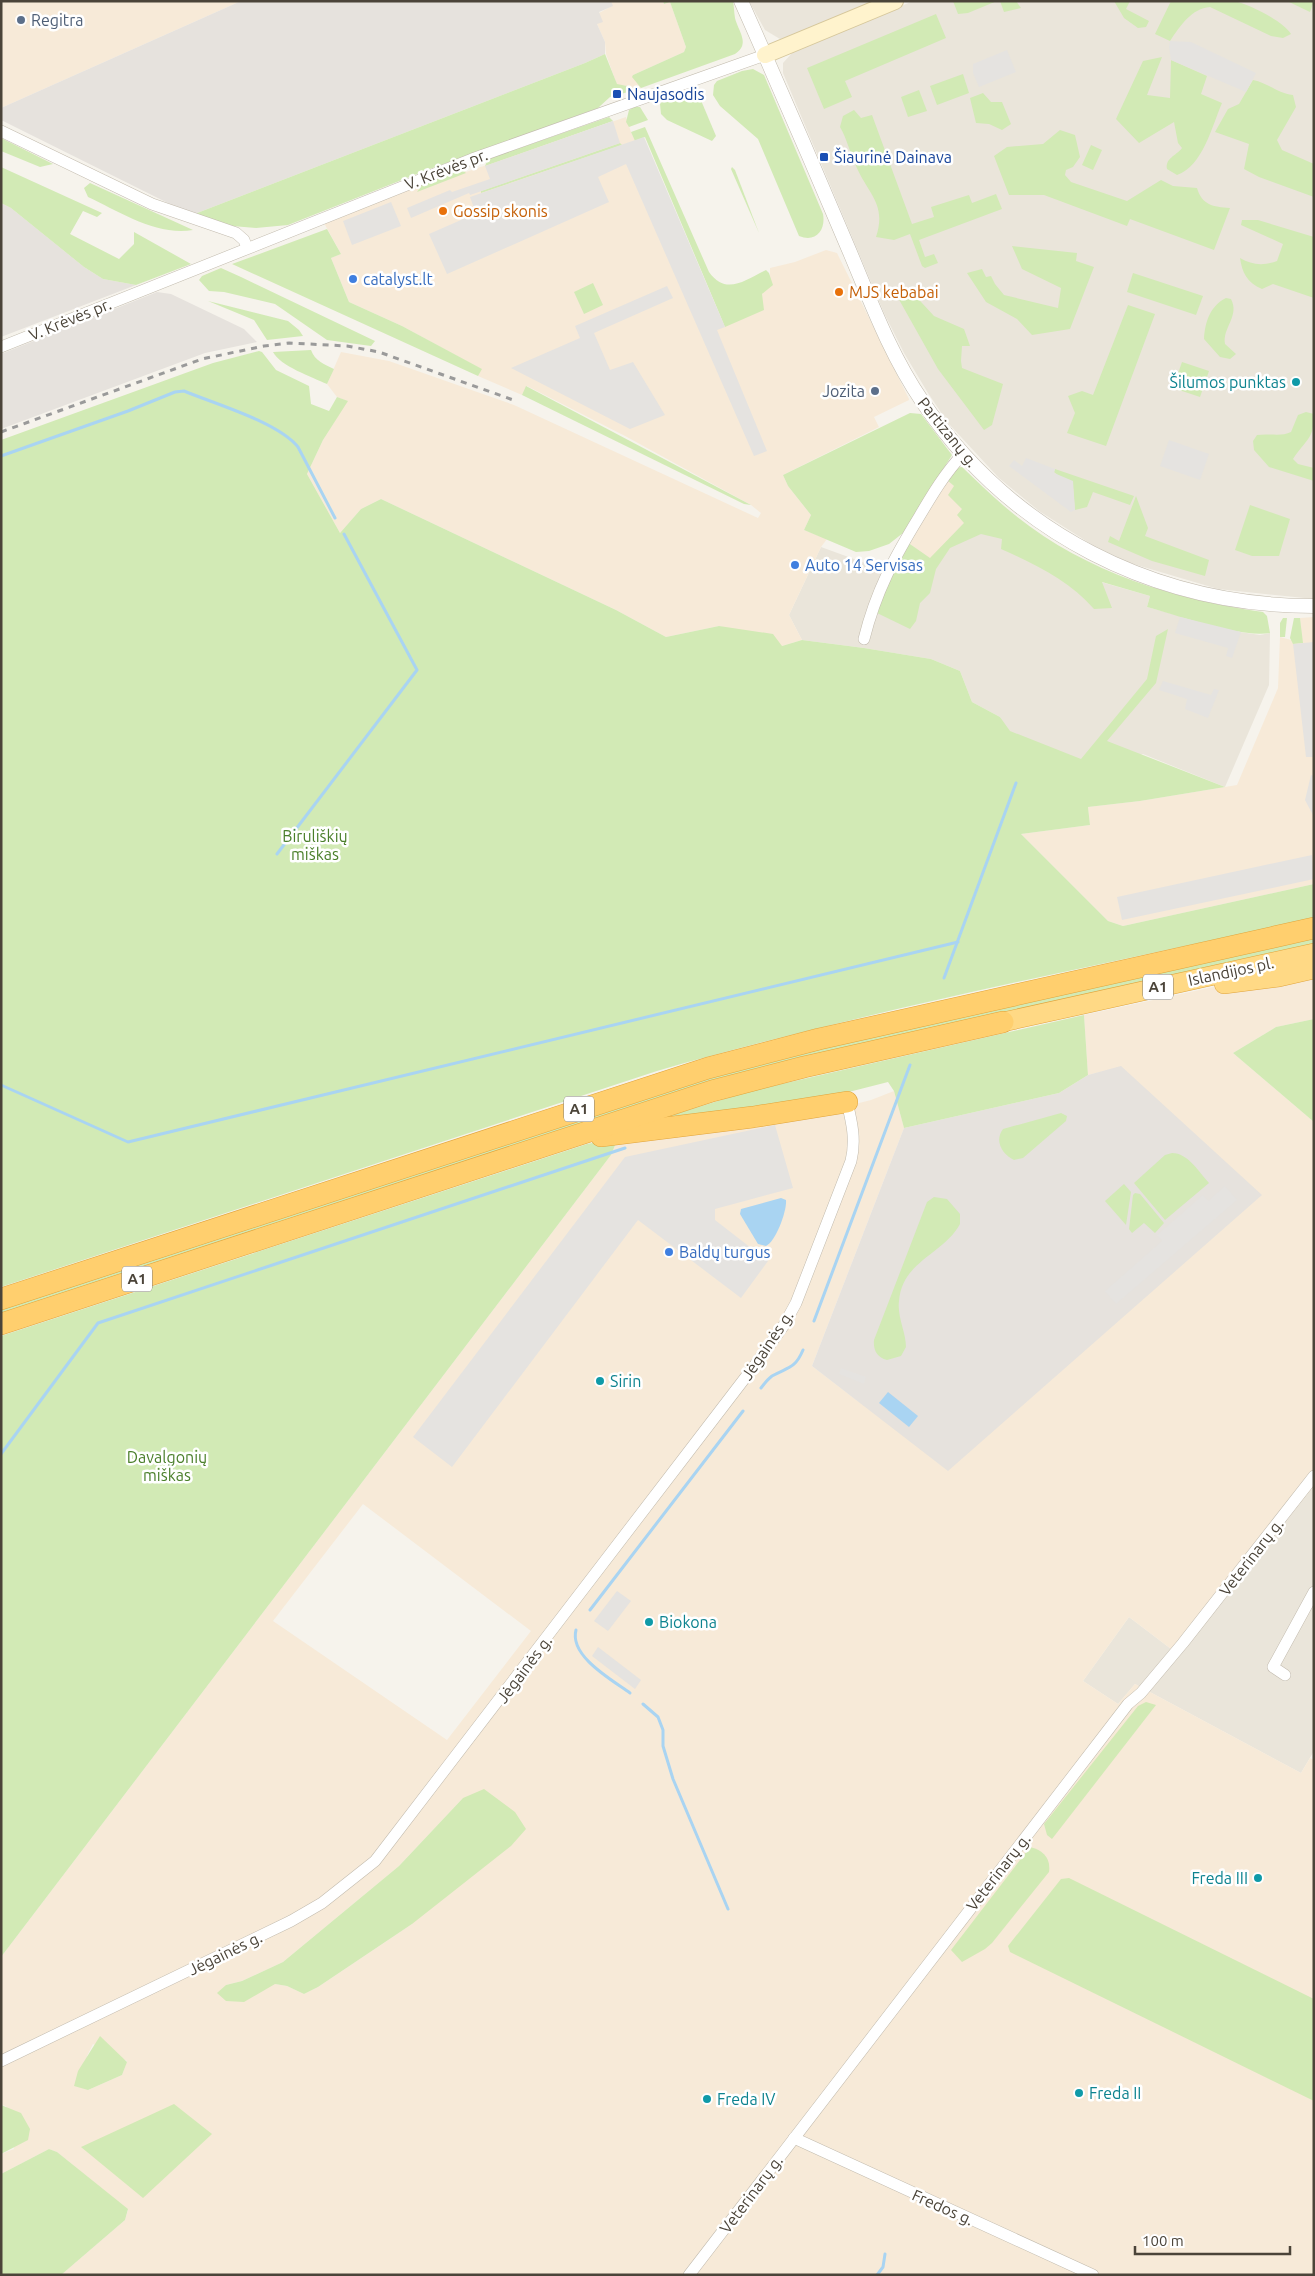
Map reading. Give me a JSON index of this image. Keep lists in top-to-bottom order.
{
  "streets": {
    "highway": ["Islandijos pl.", "A1"],
    "main road": ["V. Krėvės pr."],
    "street": [
      "Partizanų g.",
      "Jėgainės g.",
      "Veterinarų g.",
      "Fredos g."
    ]
  },
  "crossings": [
    ["V. Krėvės pr.", "Partizanų g."],
    ["Islandijos pl.", "A1"],
    ["Veterinarų g.", "Fredos g."]
  ],
  "parks": ["Biruliškių miškas", "Davalgonių miškas"],
  "places": {
    "other": [
      "Regitra",
      "Gossip skonis",
      "catalyst.lt",
      "MJS kebabai",
      "Šilumos punktas",
      "Jozita",
      "Auto 14 Servisas",
      "Baldų turgus",
      "Sirin",
      "Biokona",
      "Freda III",
      "Freda II",
      "Freda IV"
    ],
    "transit": ["Naujasodis", "Šiaurinė Dainava"]
  },
  "scale_bar": "100 m"
}
